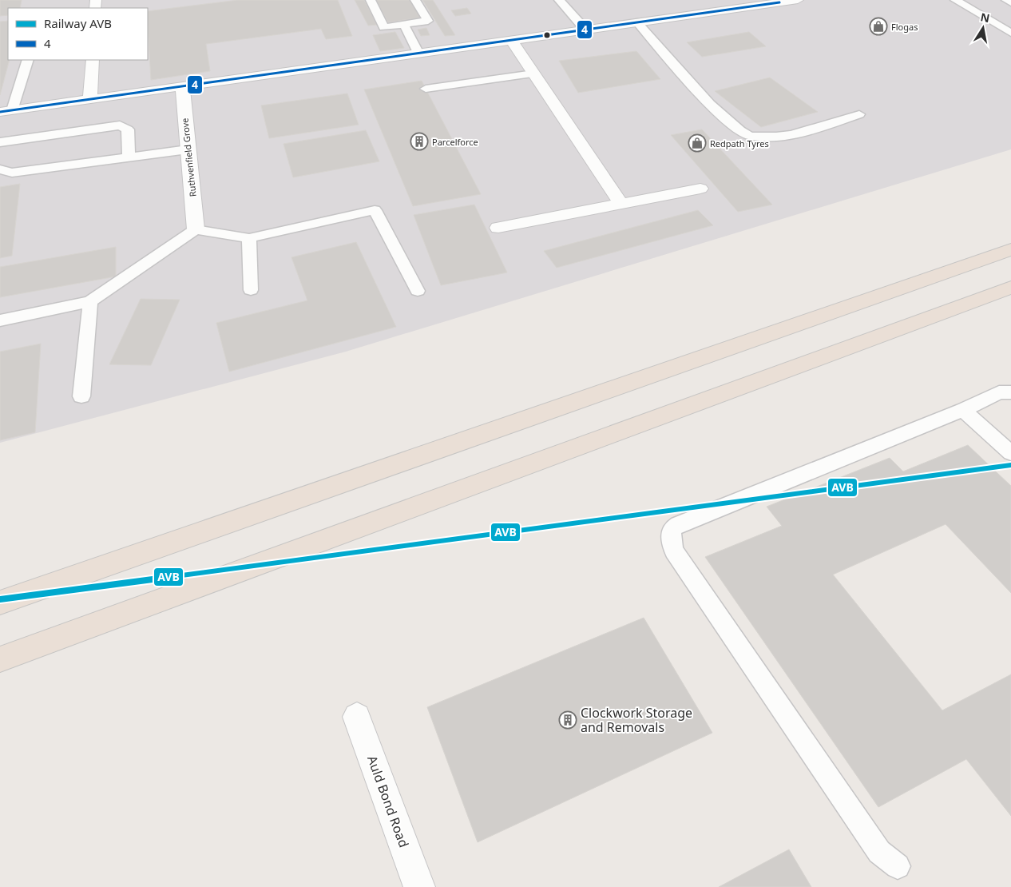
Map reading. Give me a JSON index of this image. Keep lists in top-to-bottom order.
{
  "streets": {
    "street": ["Ruthvenfield Grove", "Auld Bond Road"]
  },
  "places": {
    "shop": ["Flogas", "Redpath Tyres"],
    "building": ["Parcelforce", "Clockwork Storage and Removals"]
  },
  "lines": ["transit line 4", "rail line AVB"],
  "legend": ["Railway AVB", "4"],
  "north": "top"
}
